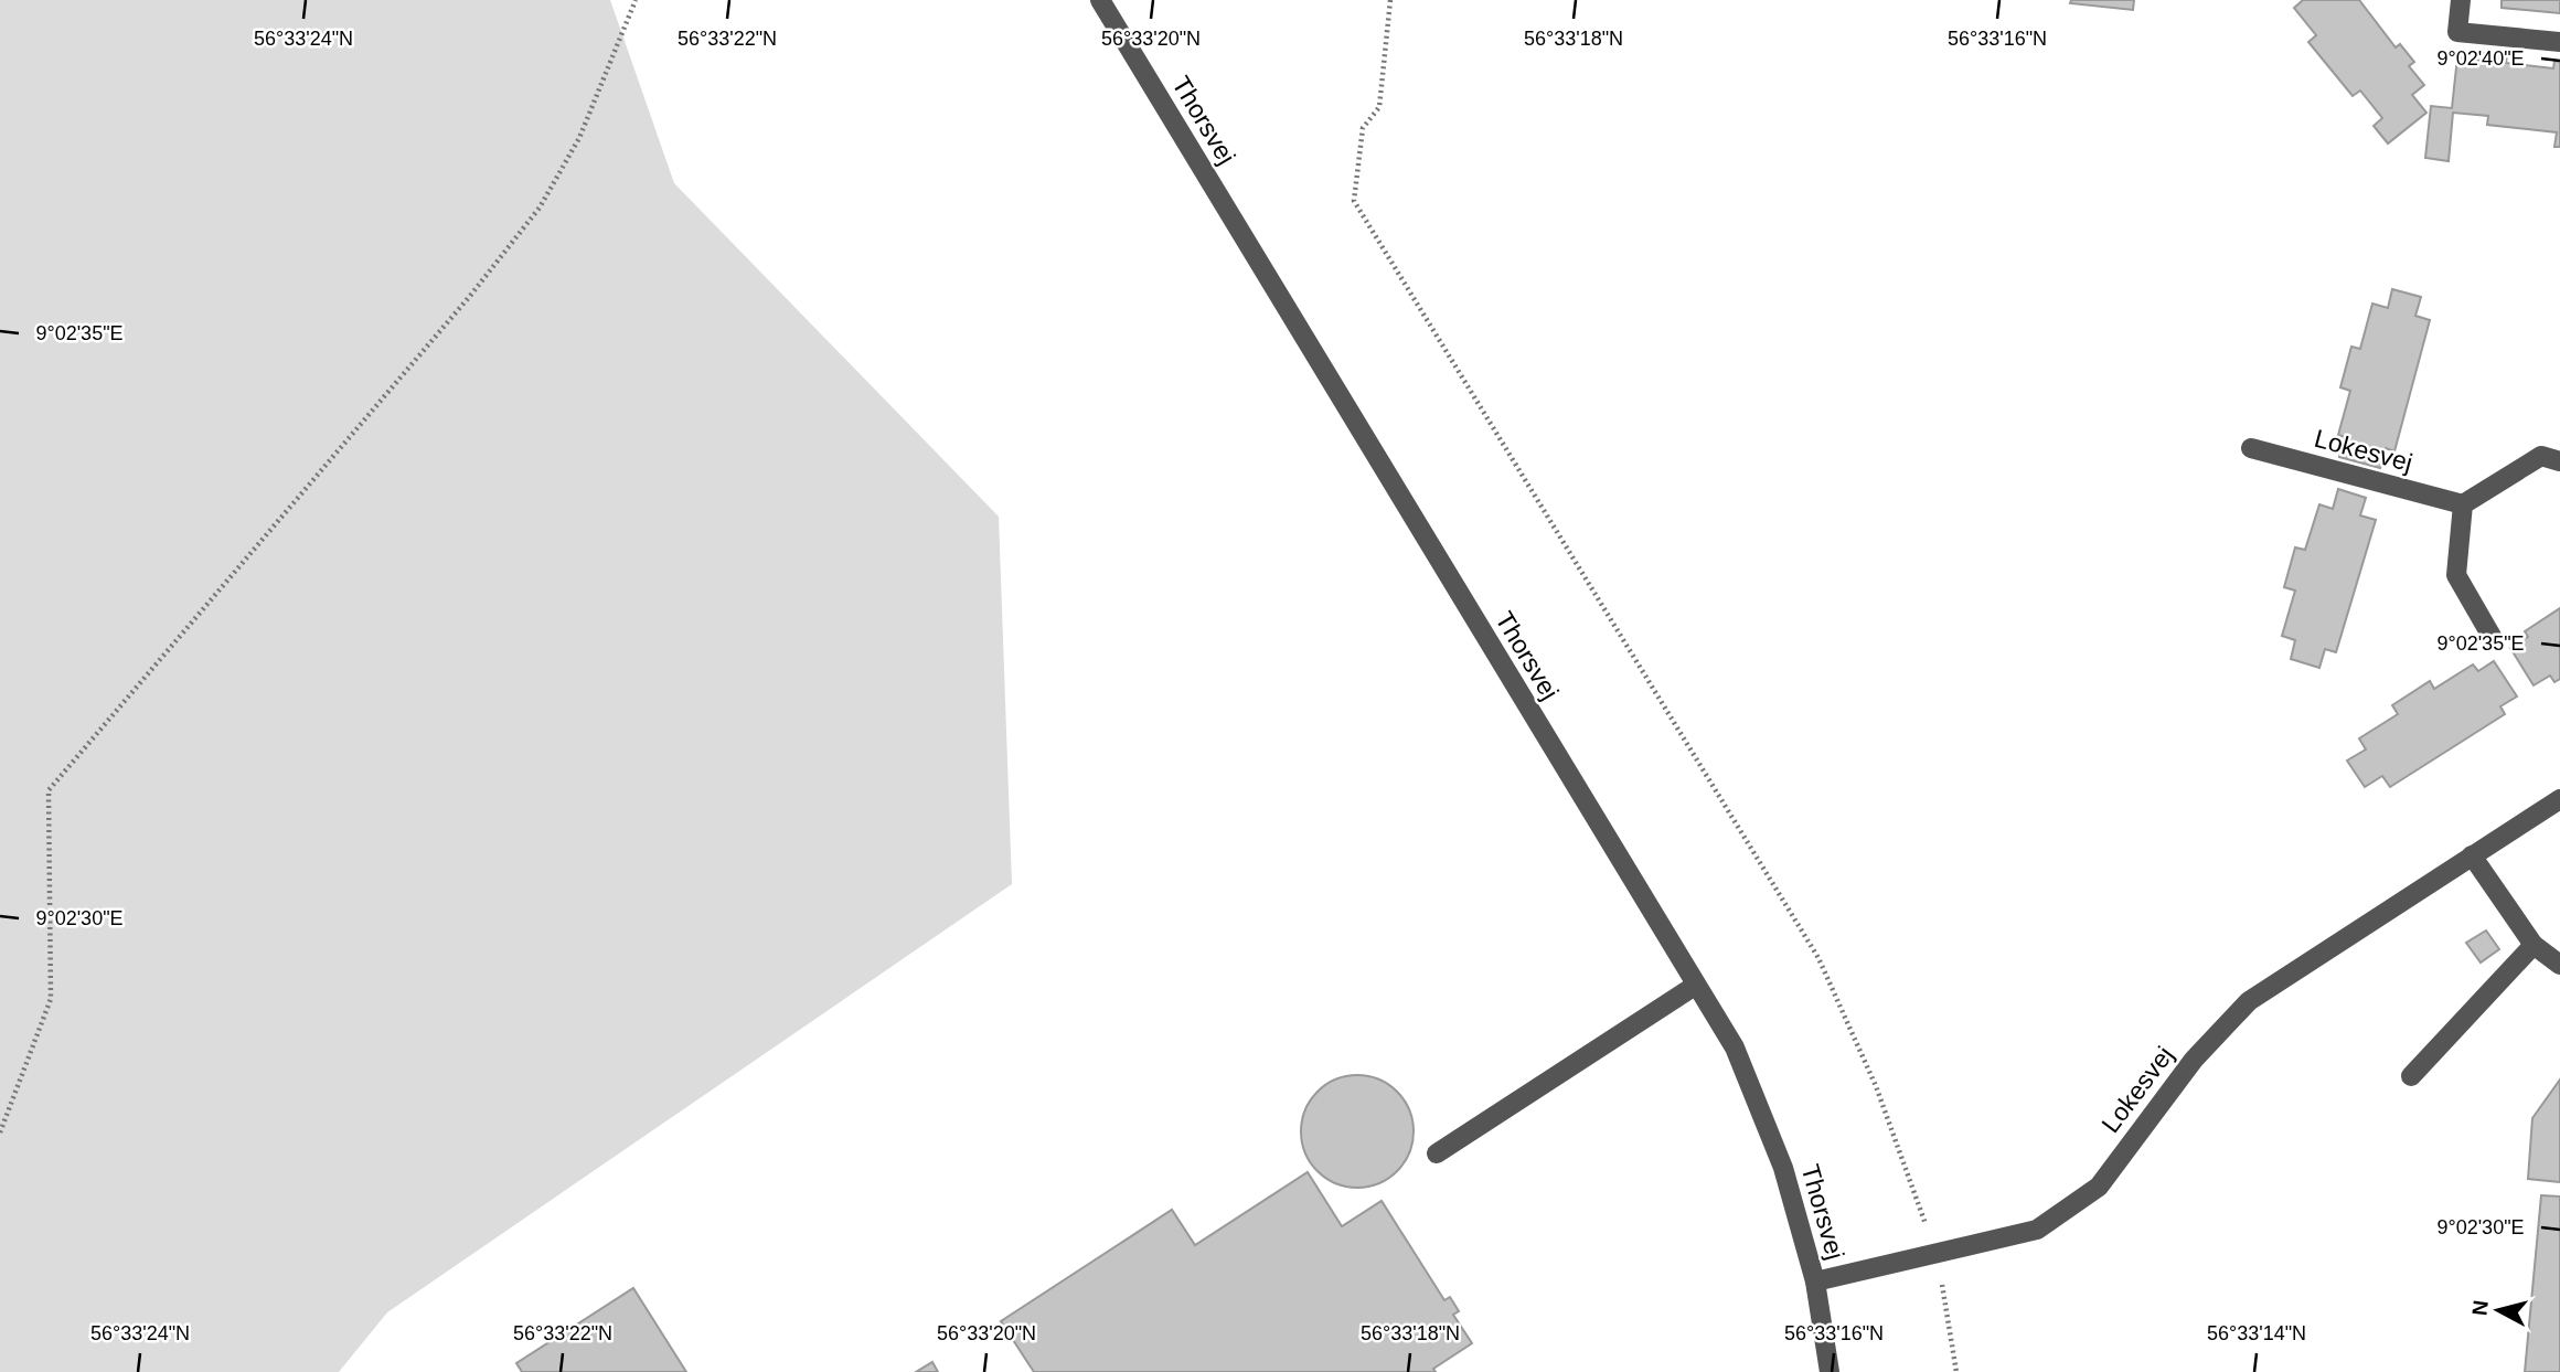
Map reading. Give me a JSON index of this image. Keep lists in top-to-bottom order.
{
  "streets": {
    "street": ["Thorsvej", "Lokesvej"]
  },
  "crossings": [
    ["Thorsvej", "Lokesvej"]
  ],
  "north": "left",
  "coordinates": [
    "56°33'24\"N",
    "56°33'22\"N",
    "56°33'20\"N",
    "56°33'18\"N",
    "56°33'16\"N",
    "9°02'40\"E",
    "9°02'35\"E",
    "9°02'30\"E",
    "56°33'14\"N"
  ]
}
